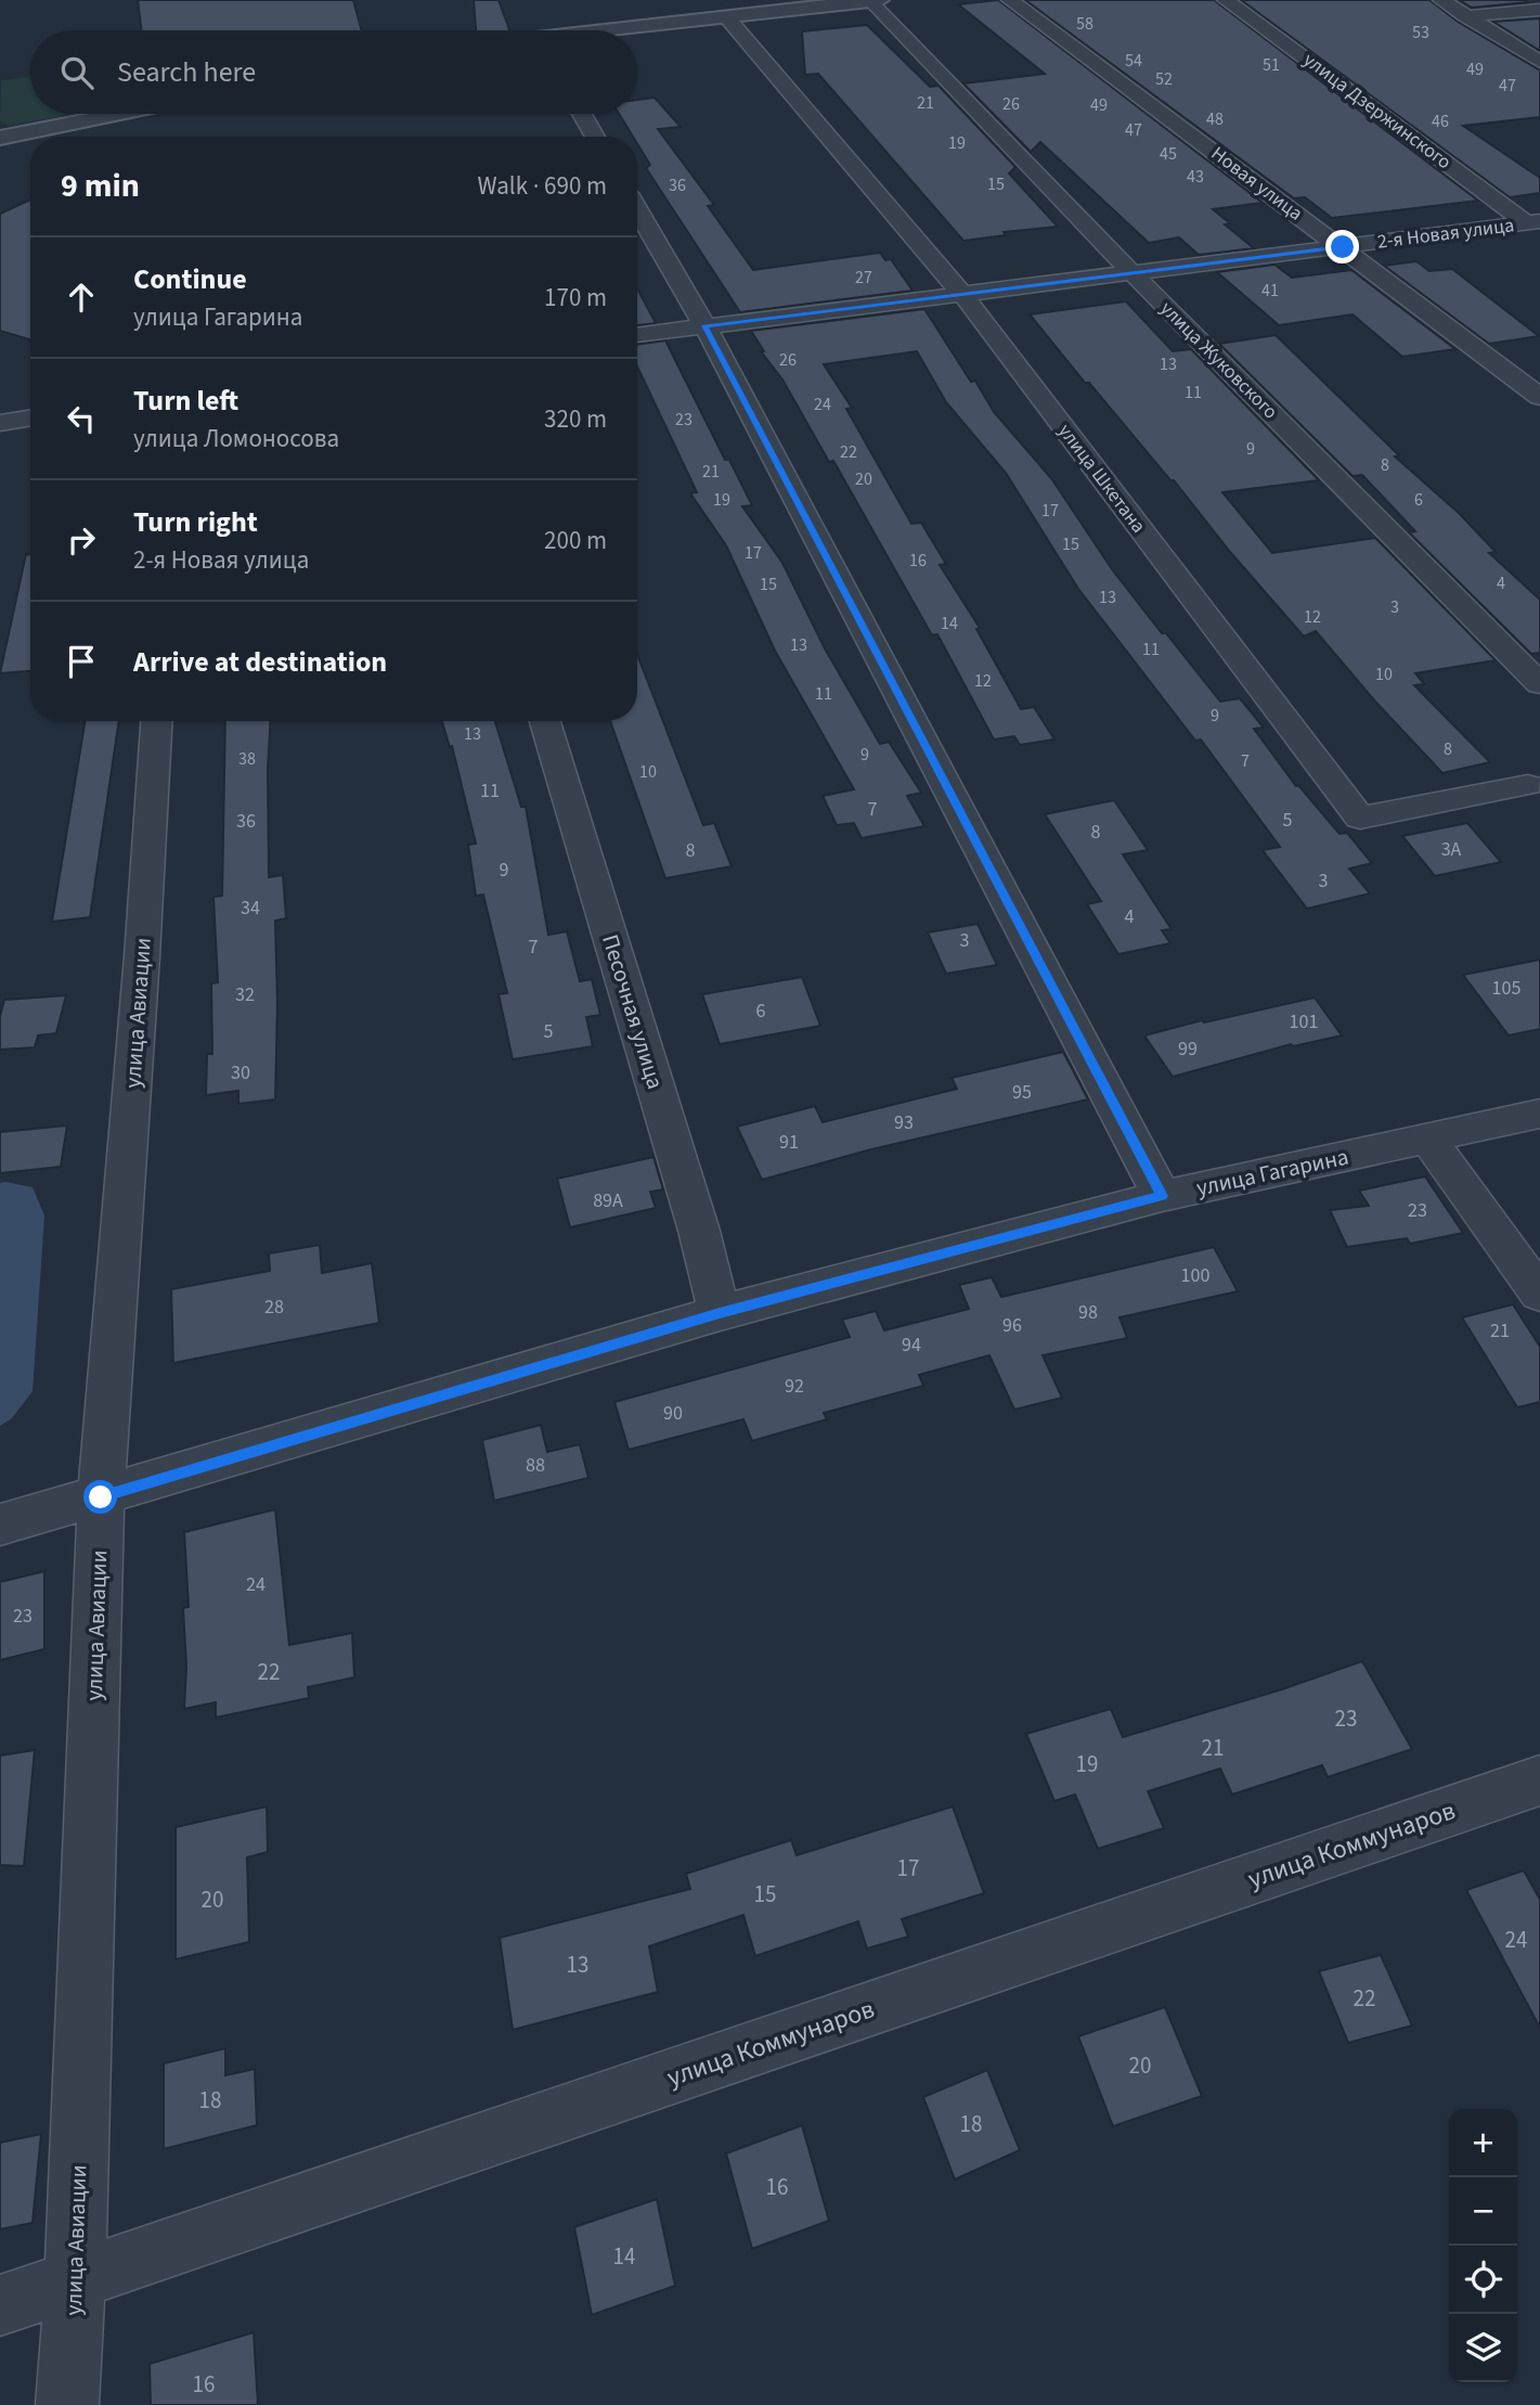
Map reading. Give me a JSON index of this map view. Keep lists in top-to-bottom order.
{
  "streets": {
    "street": [
      "улица Дзержинского",
      "Новая улица",
      "2-я Новая улица",
      "улица Жуковского",
      "улица Шкетана",
      "Песочная улица",
      "улица Авиации",
      "улица Гагарина",
      "улица Коммунаров"
    ]
  },
  "crossings": [
    ["улица Дзержинского", "2-я Новая улица"],
    ["Новая улица", "2-я Новая улица"],
    ["2-я Новая улица", "улица Жуковского"],
    ["2-я Новая улица", "улица Шкетана"],
    ["Песочная улица", "улица Гагарина"],
    ["улица Авиации", "улица Гагарина"],
    ["улица Авиации", "улица Коммунаров"]
  ],
  "house_numbers": [
    "58",
    "53",
    "54",
    "51",
    "49",
    "52",
    "47",
    "21",
    "26",
    "49",
    "48",
    "46",
    "47",
    "19",
    "45",
    "43",
    "15",
    "36",
    "27",
    "41",
    "26",
    "13",
    "11",
    "24",
    "23",
    "9",
    "22",
    "8",
    "21",
    "20",
    "19",
    "6",
    "17",
    "15",
    "17",
    "16",
    "4",
    "15",
    "13",
    "3",
    "12",
    "14",
    "13",
    "11",
    "10",
    "12",
    "11",
    "9",
    "13",
    "8",
    "9",
    "38",
    "7",
    "10",
    "11",
    "7",
    "5",
    "36",
    "8",
    "3А",
    "8",
    "9",
    "3",
    "34",
    "4",
    "3",
    "7",
    "105",
    "32",
    "6",
    "101",
    "5",
    "99",
    "30",
    "95",
    "93",
    "91",
    "89А",
    "23",
    "100",
    "28",
    "98",
    "96",
    "21",
    "94",
    "92",
    "90",
    "88",
    "24",
    "23",
    "22",
    "23",
    "21",
    "19",
    "17",
    "15",
    "20",
    "24",
    "13",
    "22",
    "20",
    "18",
    "18",
    "16",
    "14",
    "16"
  ],
  "page": {
    "search": "Search here",
    "heading": ["9 min", "Walk · 690 m"],
    "list": [
      ["Continue", "улица Гагарина", "170 m"],
      ["Turn left", "улица Ломоносова", "320 m"],
      ["Turn right", "2-я Новая улица", "200 m"],
      "Arrive at destination"
    ],
    "map_buttons": ["+", "−"]
  }
}
